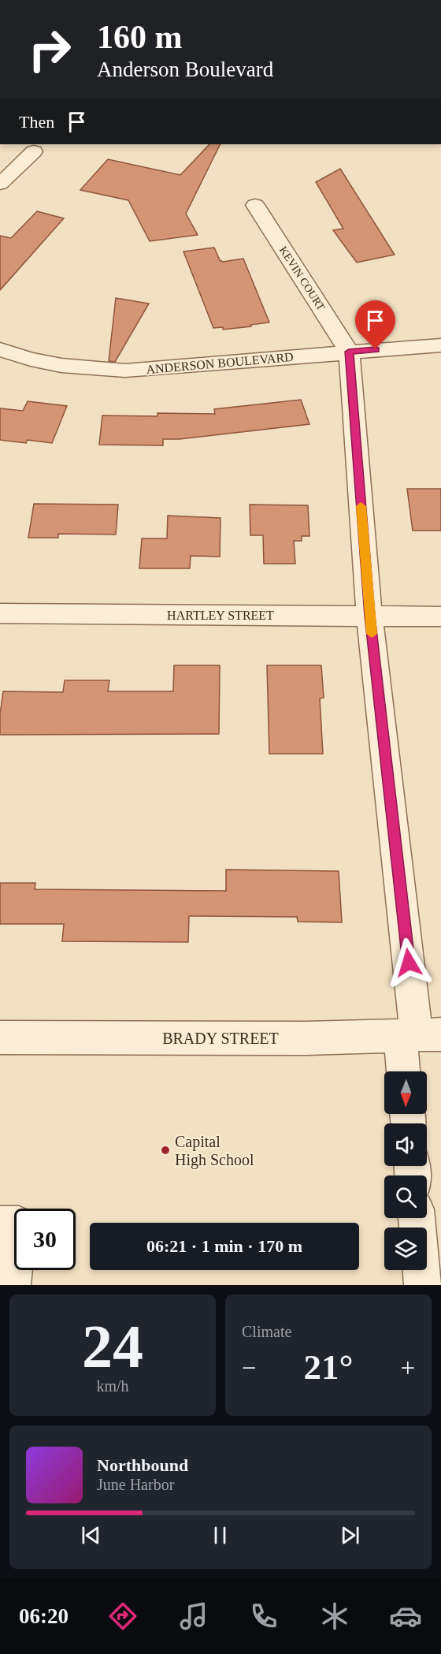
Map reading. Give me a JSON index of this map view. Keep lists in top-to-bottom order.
{
  "streets": {
    "street": [
      "KEVIN COURT",
      "ANDERSON BOULEVARD",
      "HARTLEY STREET",
      "BRADY STREET"
    ]
  },
  "crossings": [
    ["KEVIN COURT", "ANDERSON BOULEVARD"]
  ],
  "places": ["Capital High School"],
  "north": "bottom",
  "page": {
    "turn": ["160 m", "Anderson Boulevard"],
    "then": "Then",
    "limit": "30",
    "trip": "06:21 · 1 min · 170 m",
    "tile": [
      ["24", "km/h"],
      "Climate"
    ],
    "heat": ["−", "21°", "+"],
    "song": ["Northbound", "June Harbor"],
    "tabs": "06:20"
  }
}
